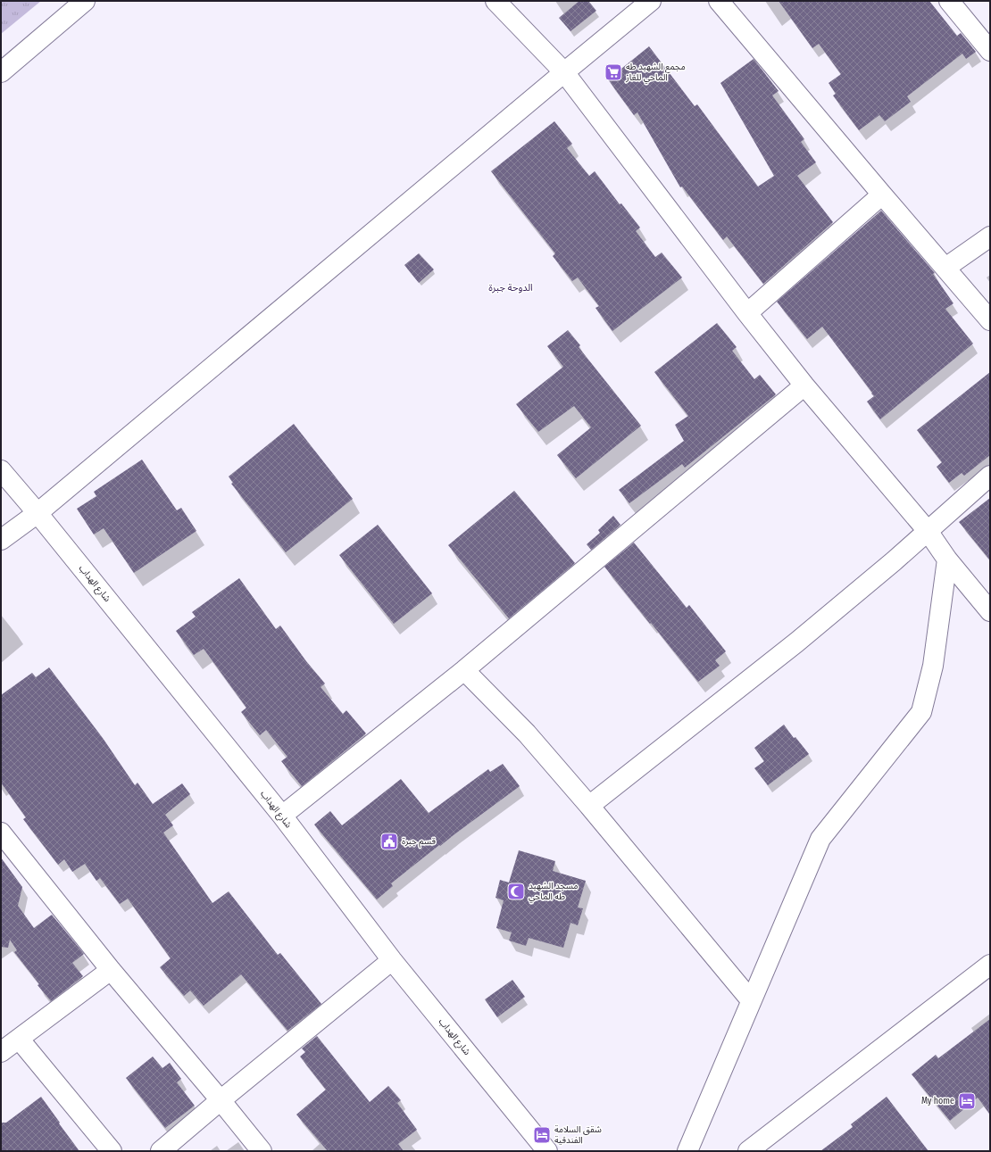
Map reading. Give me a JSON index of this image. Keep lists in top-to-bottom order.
{
  "streets": {
    "street": ["شارع الهداب"]
  },
  "districts": ["الدوحة جبرة"],
  "places": {
    "supermarket": ["مجمع الشهيد طه الماحي للغاز"],
    "public building": ["قسم جبرة"],
    "mosque": ["مسجد الشهيد طه الماحي"],
    "hotel": ["My home", "شقق السلامة الفندقية"]
  }
}
